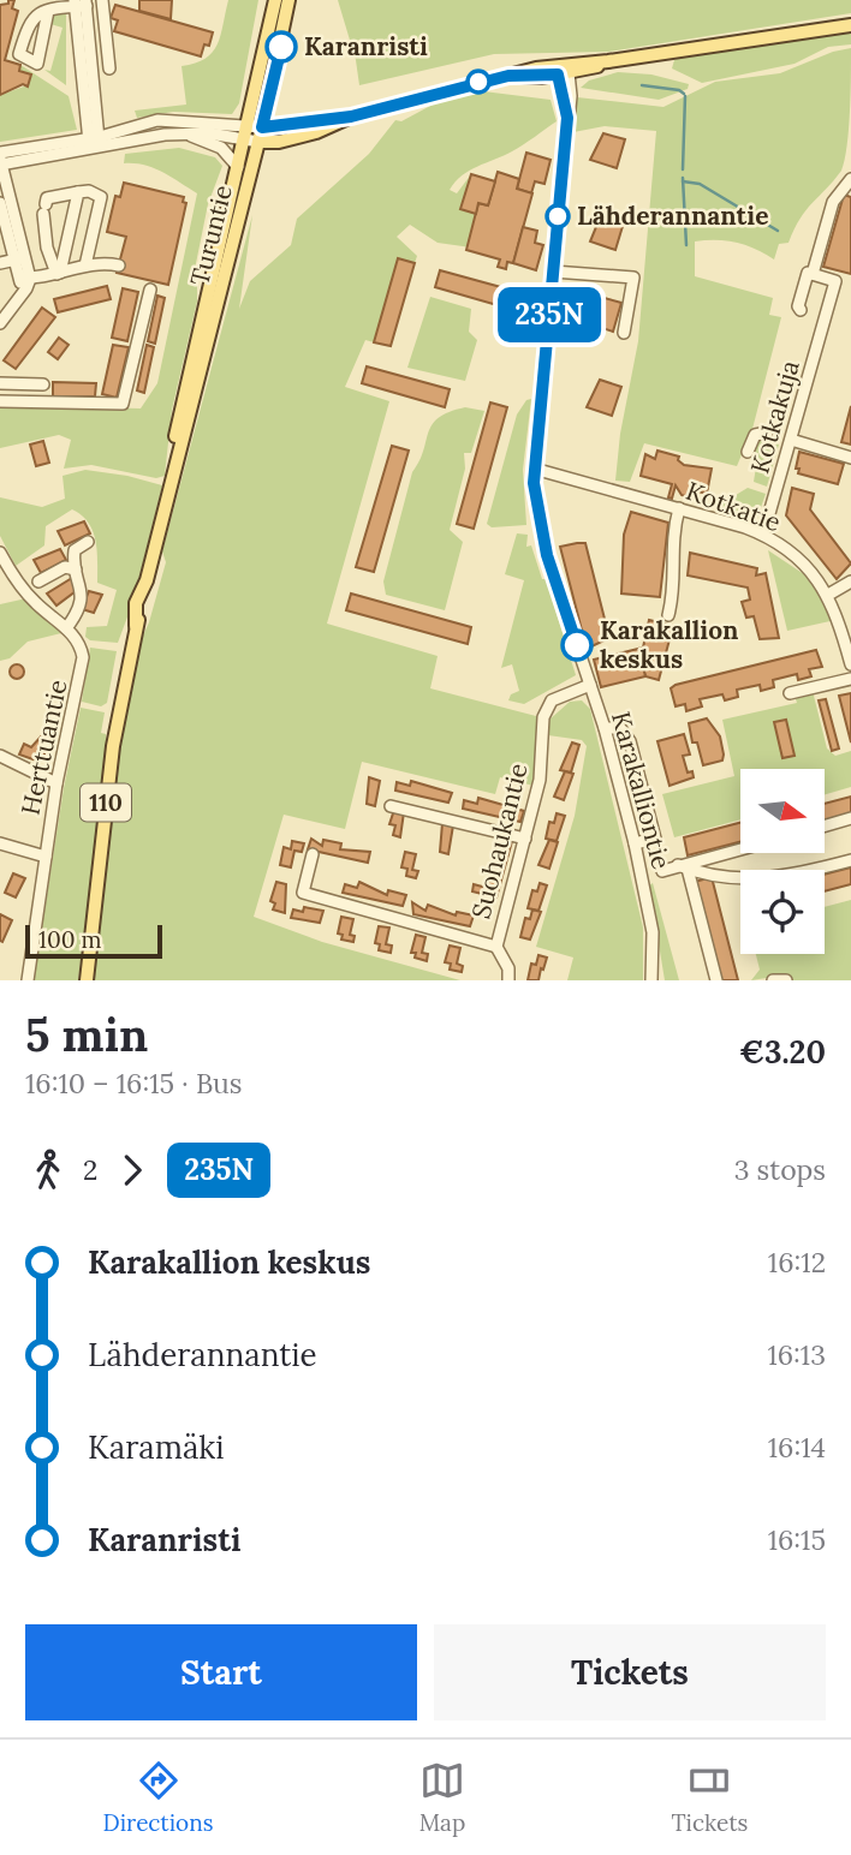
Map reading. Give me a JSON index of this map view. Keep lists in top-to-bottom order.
{
  "streets": {
    "main road": ["Turuntie", "110"],
    "street": [
      "Kotkakuja",
      "Kotkatie",
      "Herttuantie",
      "Karakalliontie",
      "Suohaukantie"
    ]
  },
  "crossings": [
    ["Kotkakuja", "Kotkatie"],
    ["Kotkatie", "Karakalliontie"],
    ["Karakalliontie", "Suohaukantie"]
  ],
  "places": ["Karanristi", "Lähderannantie", "Karakallion keskus"],
  "lines": ["bus line 235N"],
  "scale_bar": "100 m",
  "north": "right",
  "page": {
    "on_map": "235N",
    "scale": "100 m",
    "heading": ["5 min", "16:10 – 16:15 · Bus", "€3.20"],
    "legs": ["2", "235N", "3 stops"],
    "list": [
      {
        "name": "Karakallion keskus",
        "value": "16:12"
      },
      {
        "name": "Lähderannantie",
        "value": "16:13"
      },
      {
        "name": "Karamäki",
        "value": "16:14"
      },
      {
        "name": "Karanristi",
        "value": "16:15"
      }
    ],
    "buttons": ["Start", "Tickets"],
    "tabs": ["Directions", "Map", "Tickets"]
  }
}
